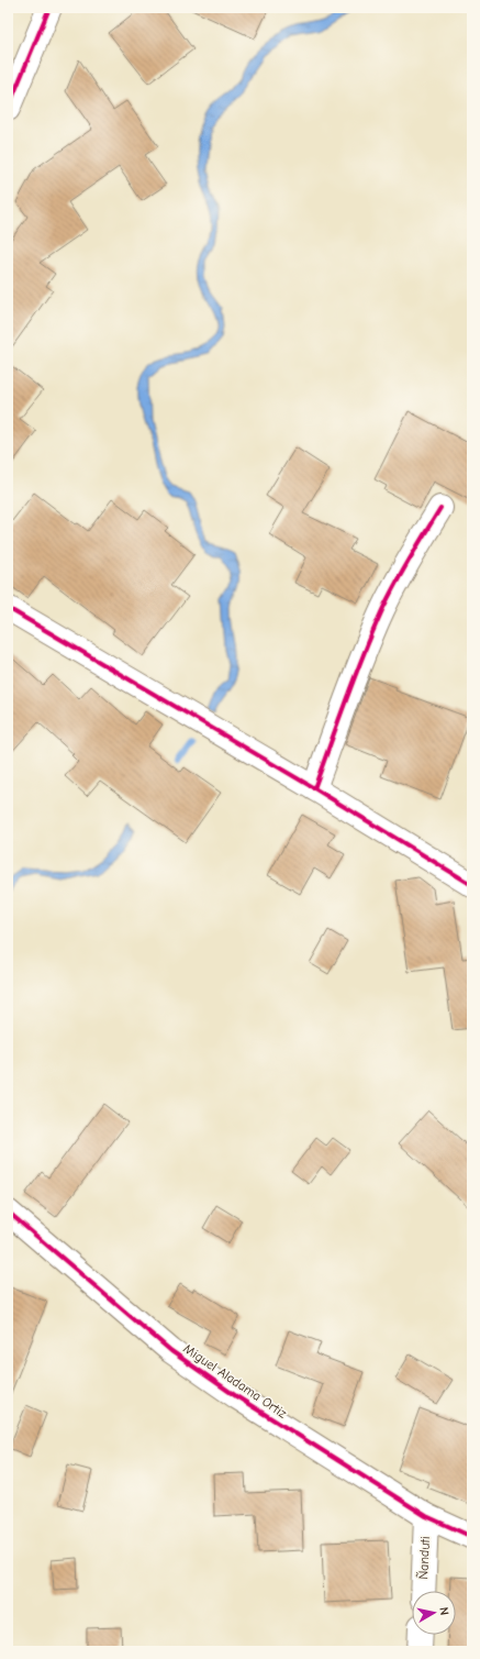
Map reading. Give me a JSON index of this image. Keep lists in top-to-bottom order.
{
  "streets": {
    "street": ["Miguel Aladama Ortiz", "Ñanduti"]
  },
  "crossings": [
    ["Miguel Aladama Ortiz", "Ñanduti"]
  ],
  "north": "right"
}
